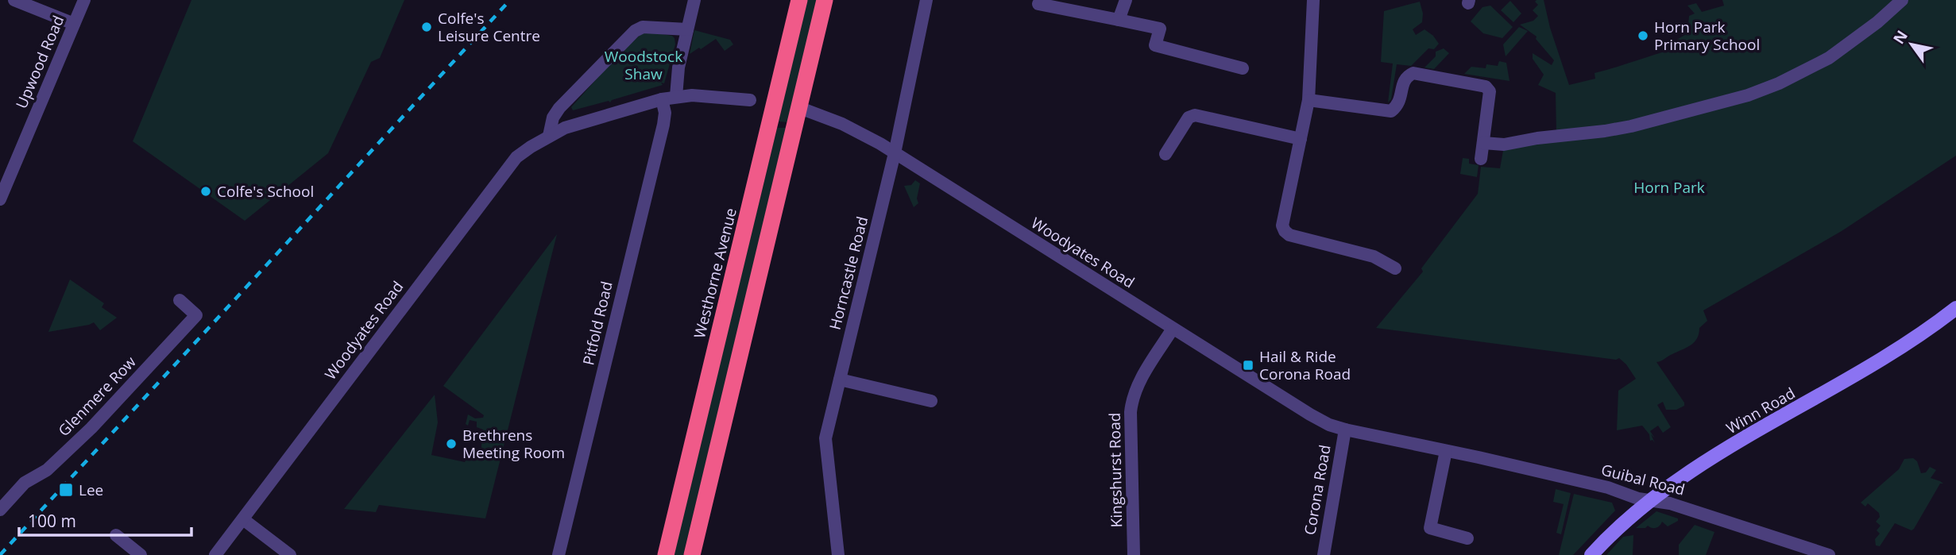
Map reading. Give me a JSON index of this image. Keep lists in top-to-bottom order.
{
  "streets": {
    "highway": ["Westhorne Avenue"],
    "street": [
      "Upwood Road",
      "Woodyates Road",
      "Horncastle Road",
      "Pitfold Road",
      "Glenmere Row",
      "Winn Road",
      "Kingshurst Road",
      "Guibal Road",
      "Corona Road"
    ]
  },
  "crossings": [
    ["Woodyates Road", "Horncastle Road"],
    ["Woodyates Road", "Pitfold Road"],
    ["Woodyates Road", "Kingshurst Road"],
    ["Woodyates Road", "Guibal Road"],
    ["Woodyates Road", "Corona Road"],
    ["Winn Road", "Guibal Road"],
    ["Guibal Road", "Corona Road"]
  ],
  "parks": ["Woodstock Shaw", "Horn Park"],
  "places": {
    "other": [
      "Colfe's Leisure Centre",
      "Horn Park Primary School",
      "Colfe's School",
      "Brethrens Meeting Room"
    ],
    "transit": ["Hail & Ride Corona Road", "Lee"]
  },
  "scale_bar": "100 m",
  "north": "top left"
}
